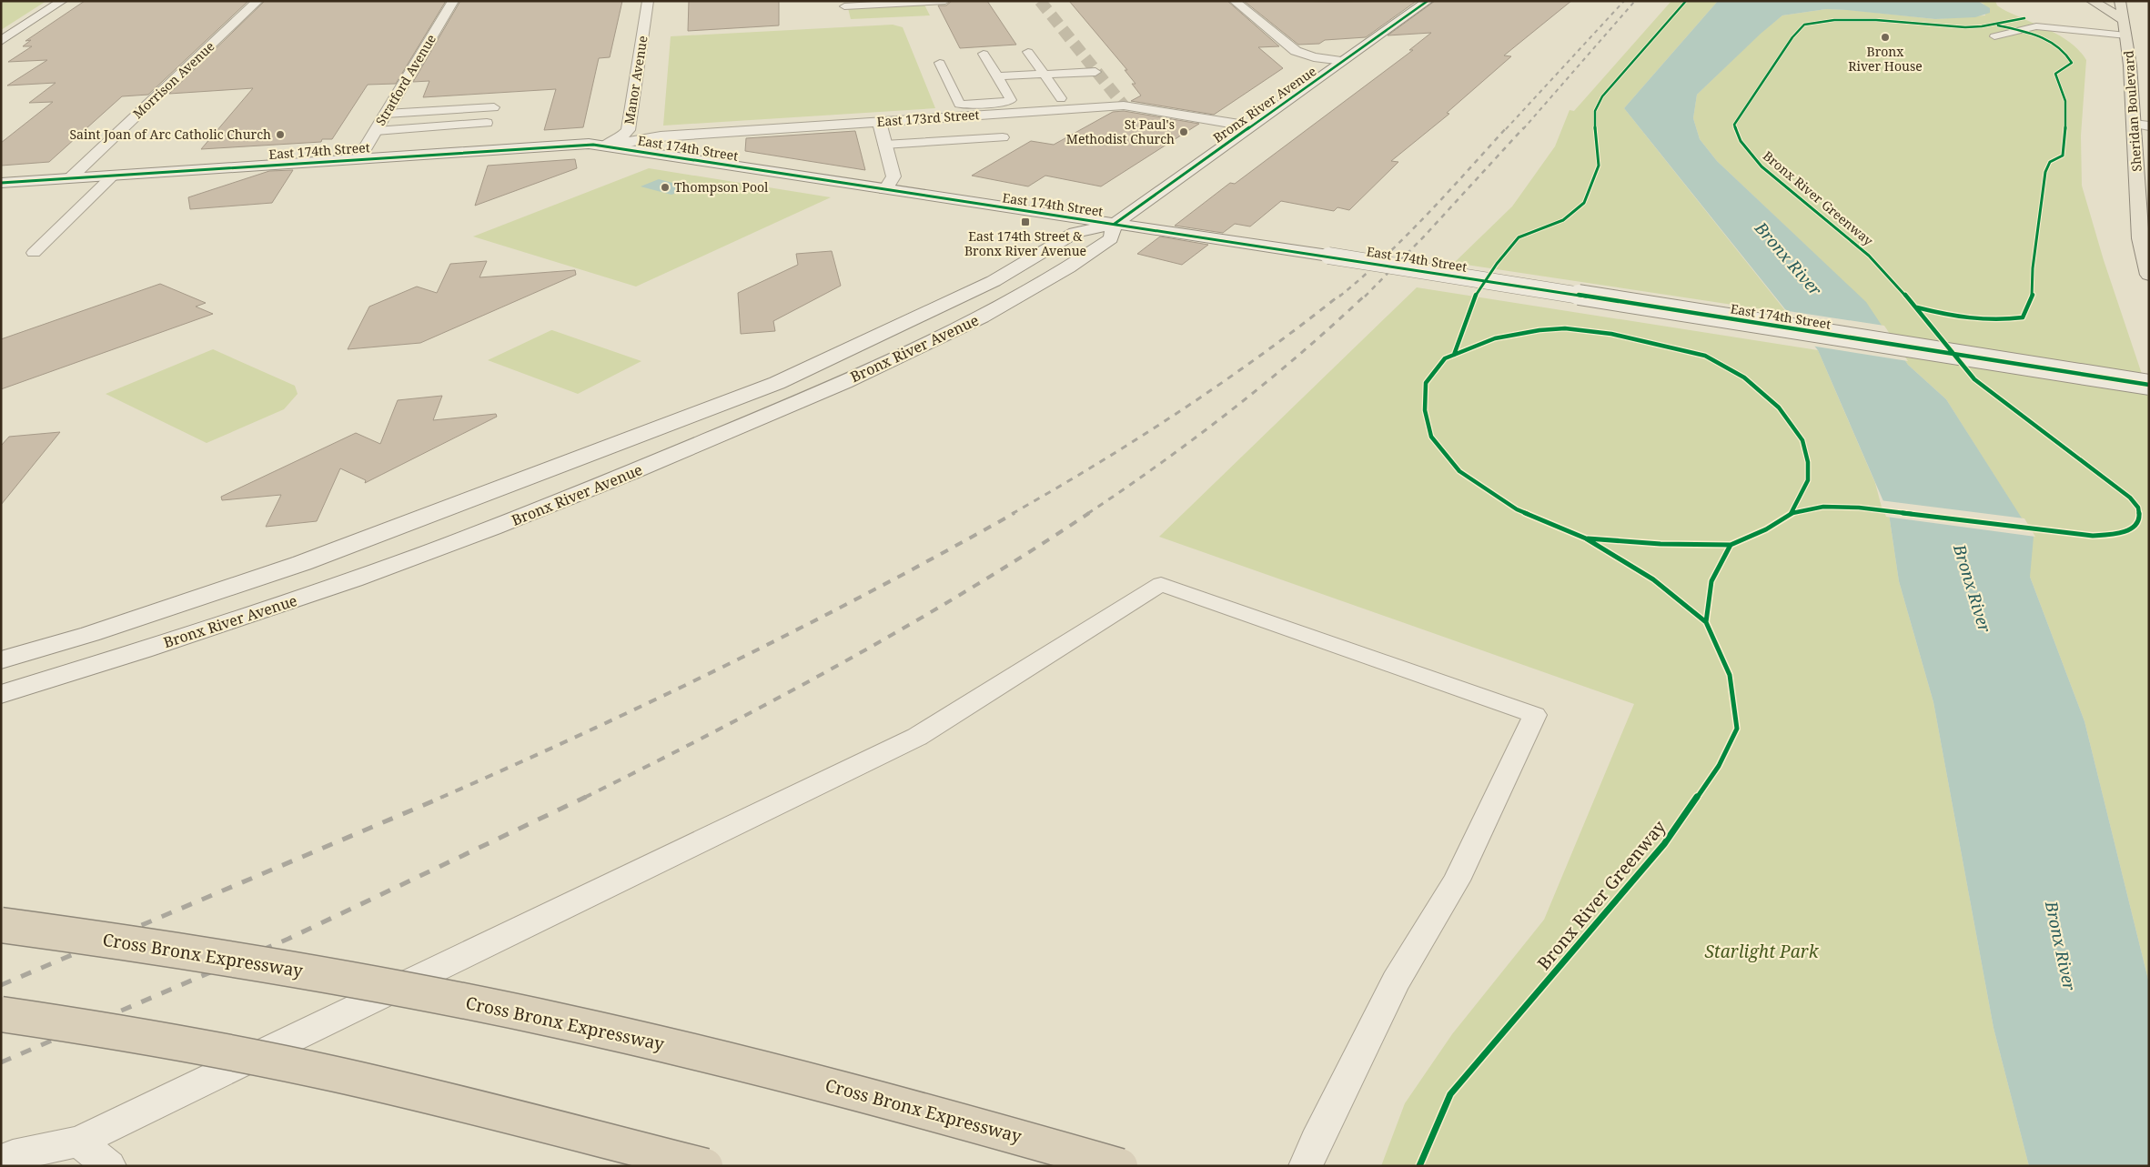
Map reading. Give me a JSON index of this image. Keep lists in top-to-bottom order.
{
  "streets": {
    "highway": ["Cross Bronx Expressway"],
    "main road": [
      "Morrison Avenue",
      "Stratford Avenue",
      "Manor Avenue",
      "Bronx River Avenue",
      "Sheridan Boulevard",
      "East 173rd Street",
      "East 174th Street"
    ],
    "cycle path": ["Bronx River Greenway"]
  },
  "crossings": [
    ["Morrison Avenue", "East 174th Street"],
    ["Stratford Avenue", "East 174th Street"],
    ["Manor Avenue", "East 173rd Street"],
    ["Manor Avenue", "East 174th Street"],
    ["Bronx River Avenue", "East 173rd Street"],
    ["Bronx River Avenue", "East 174th Street"],
    ["East 173rd Street", "East 174th Street"]
  ],
  "water": ["Bronx River"],
  "parks": ["Starlight Park"],
  "places": {
    "other": [
      "Bronx River House",
      "St Paul's Methodist Church",
      "Saint Joan of Arc Catholic Church",
      "Thompson Pool"
    ],
    "transit": ["East 174th Street & Bronx River Avenue"]
  }
}
